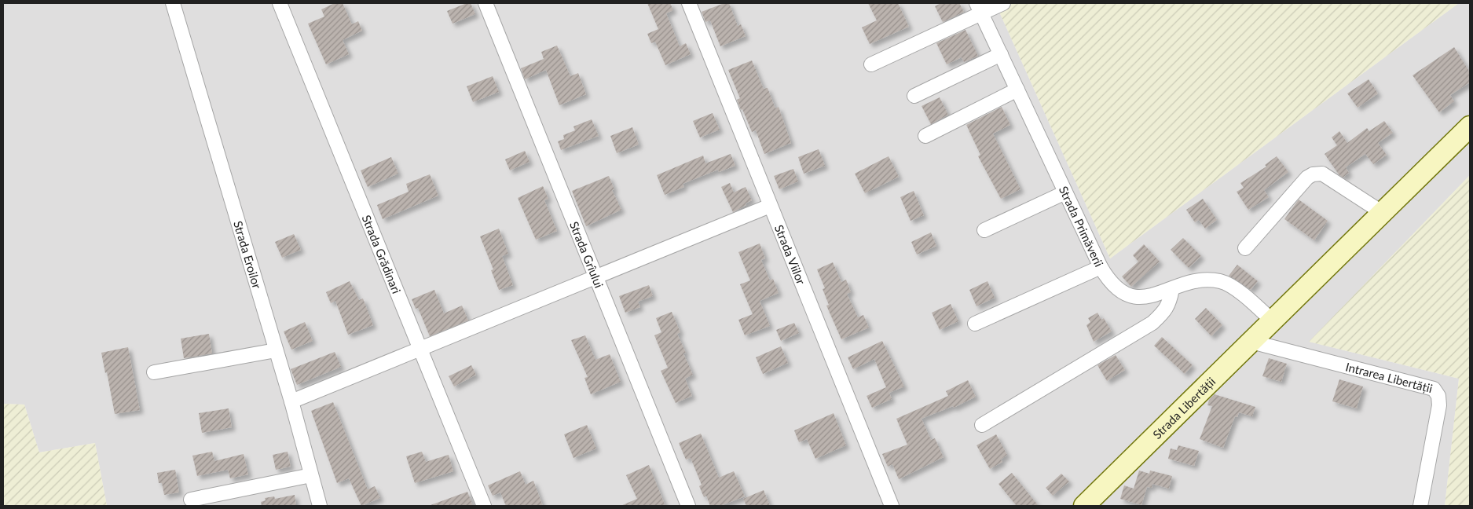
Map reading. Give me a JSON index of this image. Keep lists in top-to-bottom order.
{
  "streets": {
    "main road": ["Strada Libertății"],
    "street": [
      "Strada Primăverii",
      "Strada Eroilor",
      "Strada Grădinari",
      "Strada Grîului",
      "Strada Viilor",
      "Intrarea Libertății"
    ]
  },
  "crossings": [
    ["Strada Primăverii", "Strada Libertății"],
    ["Intrarea Libertății", "Strada Libertății"]
  ]
}
